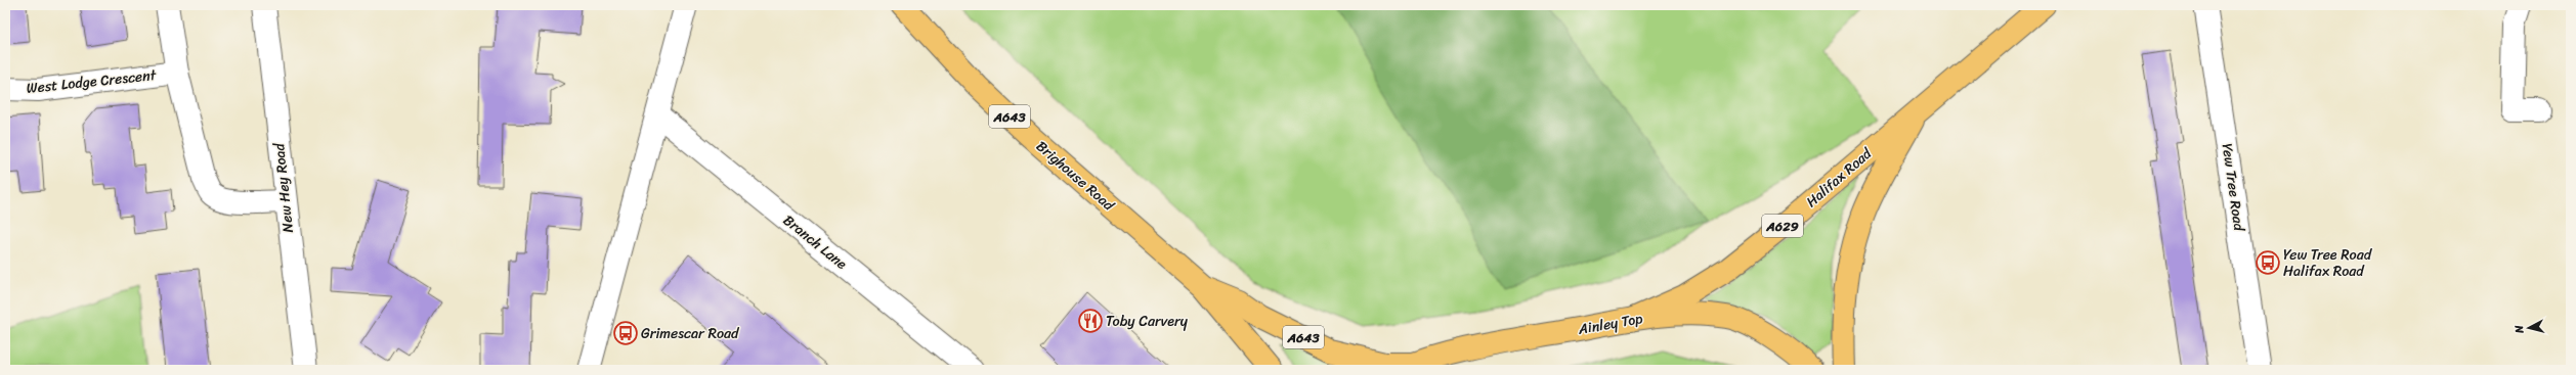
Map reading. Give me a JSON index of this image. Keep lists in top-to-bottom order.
{
  "streets": {
    "main road": [
      "A643",
      "Brighouse Road",
      "Halifax Road",
      "A629",
      "Ainley Top"
    ],
    "street": [
      "West Lodge Crescent",
      "Yew Tree Road",
      "New Hey Road",
      "Branch Lane"
    ]
  },
  "crossings": [
    ["West Lodge Crescent", "New Hey Road"],
    ["A643", "Brighouse Road"],
    ["A643", "Ainley Top"],
    ["Halifax Road", "Ainley Top"]
  ],
  "places": {
    "bus stop": ["Yew Tree Road Halifax Road", "Grimescar Road"],
    "restaurant": ["Toby Carvery"]
  },
  "north": "left"
}
